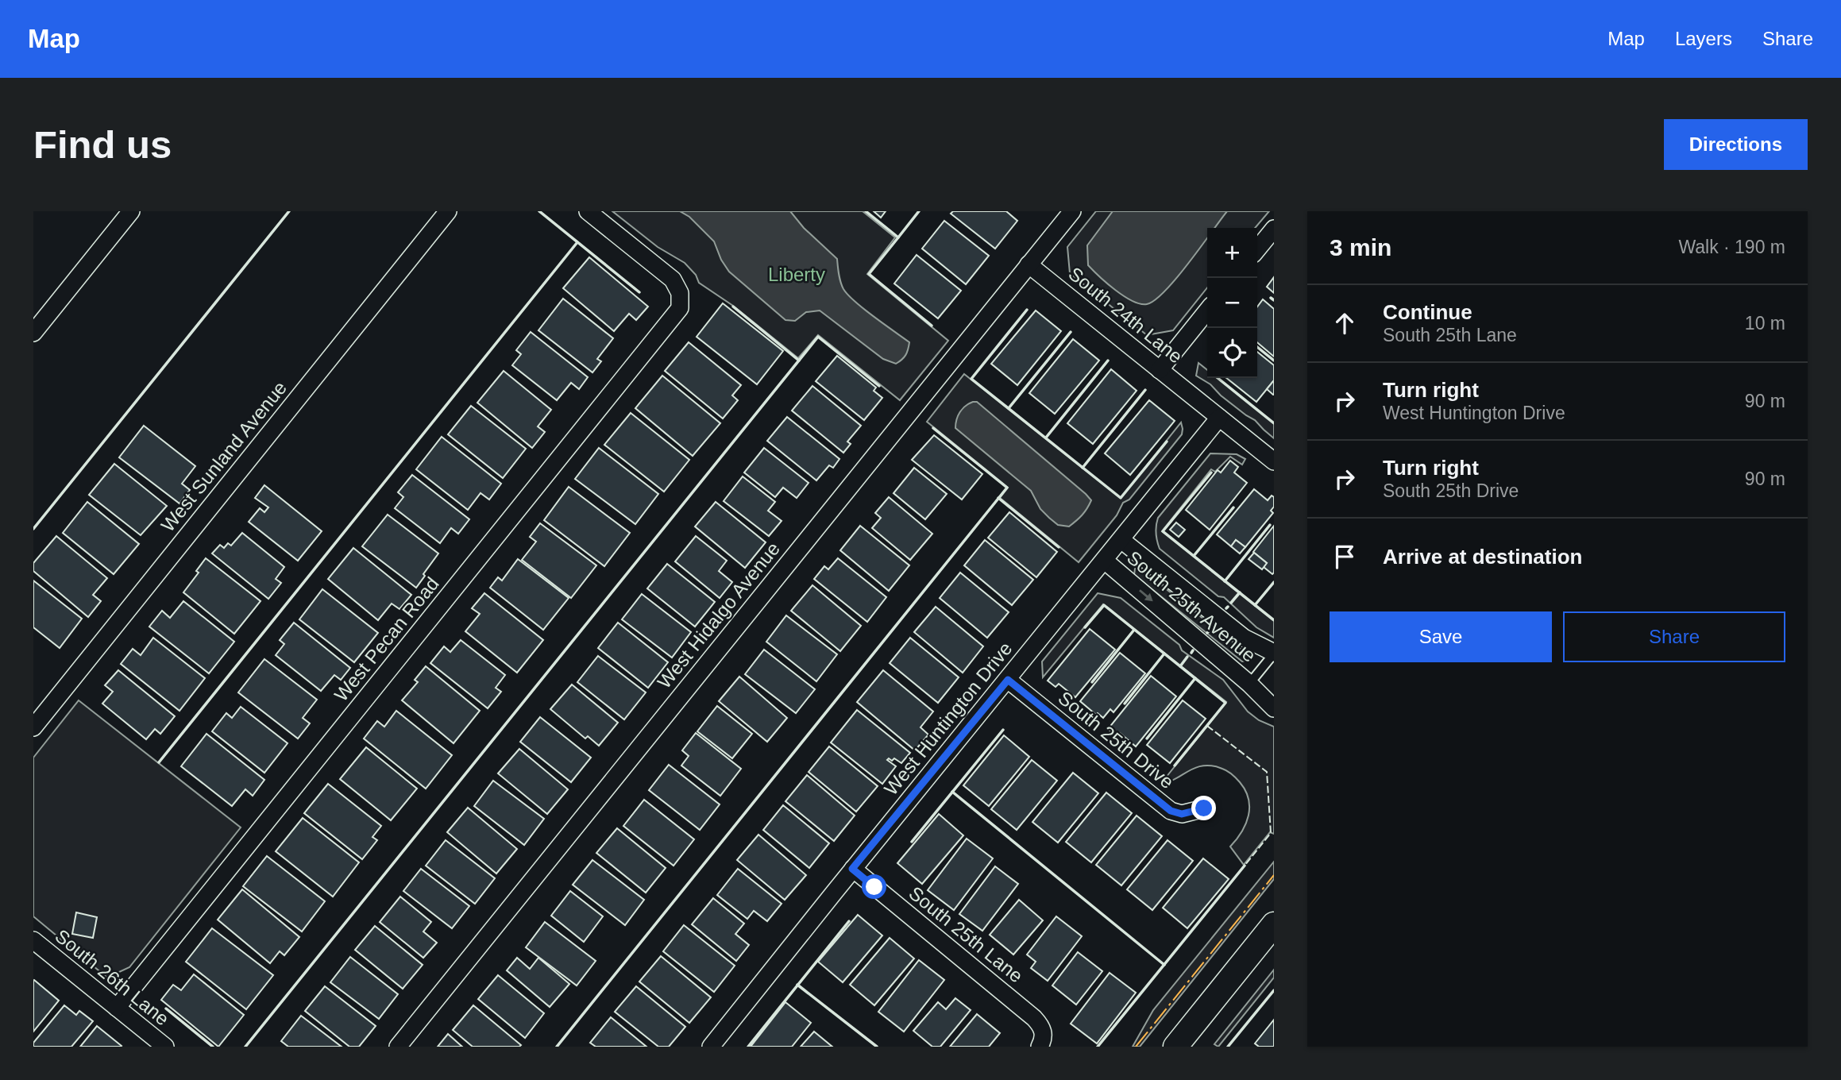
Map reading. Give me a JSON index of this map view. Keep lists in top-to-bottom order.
{
  "streets": {
    "street": [
      "South 24th Lane",
      "West Sunland Avenue",
      "South 25th Avenue",
      "West Hidalgo Avenue",
      "West Pecan Road",
      "West Huntington Drive",
      "South 25th Drive",
      "South 25th Lane",
      "South 26th Lane"
    ]
  },
  "crossings": [
    ["South 24th Lane", "West Hidalgo Avenue"],
    ["South 24th Lane", "West Huntington Drive"],
    ["South 25th Avenue", "West Huntington Drive"],
    ["West Pecan Road", "South 26th Lane"],
    ["West Huntington Drive", "South 25th Drive"],
    ["West Huntington Drive", "South 25th Lane"]
  ],
  "parks": ["Liberty"],
  "page": {
    "header": "Map",
    "nav": ["Map", "Layers", "Share"],
    "buttons": [
      "Directions",
      ["Save", "Share"]
    ],
    "title": "Find us",
    "heading": ["3 min", "Walk · 190 m"],
    "map_buttons": ["+", "−"],
    "list": [
      ["Continue", "South 25th Lane", "10 m"],
      ["Turn right", "West Huntington Drive", "90 m"],
      ["Turn right", "South 25th Drive", "90 m"],
      "Arrive at destination"
    ]
  }
}
